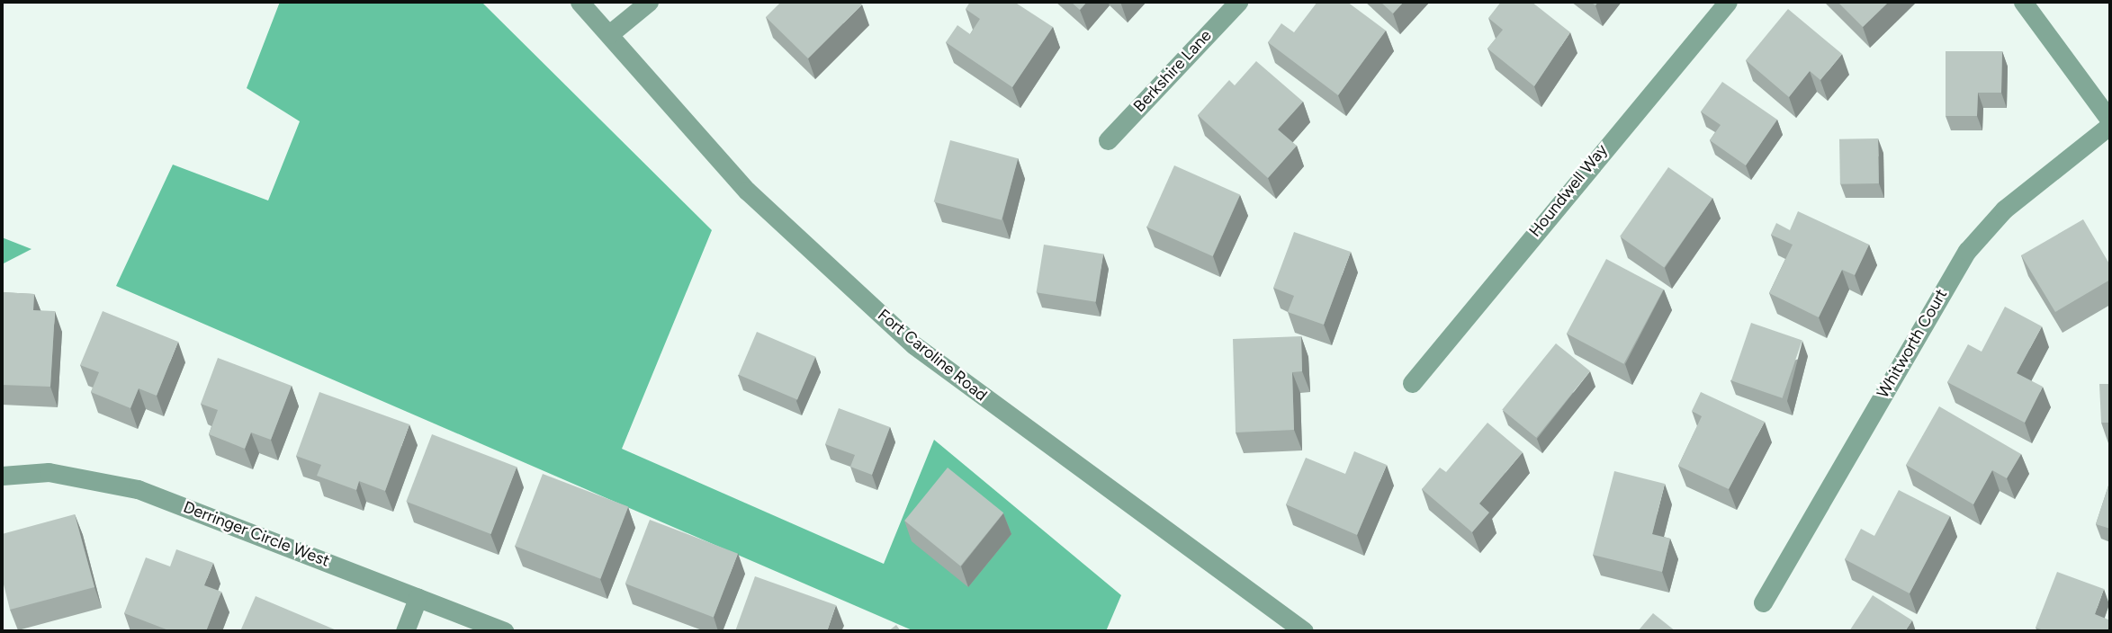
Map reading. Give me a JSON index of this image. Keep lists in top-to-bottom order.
{
  "streets": {
    "street": [
      "Berkshire Lane",
      "Houndwell Way",
      "Whitworth Court",
      "Fort Caroline Road",
      "Derringer Circle West"
    ]
  }
}
